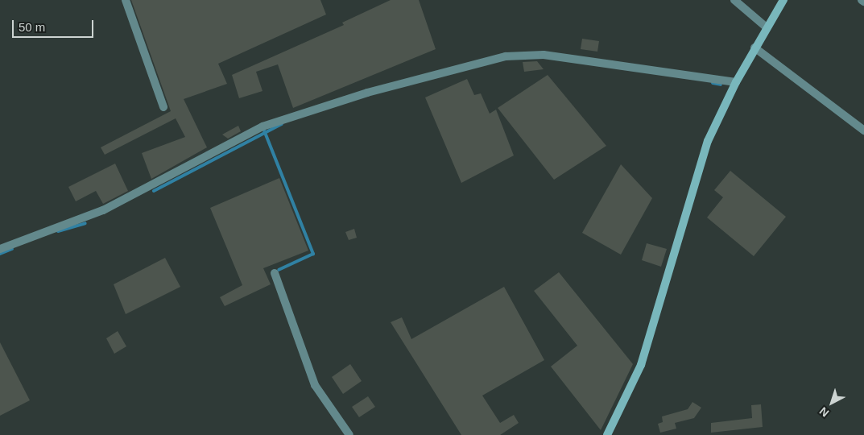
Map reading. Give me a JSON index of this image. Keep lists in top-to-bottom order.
{
  "scale_bar": "50 m",
  "north": "bottom left"
}
